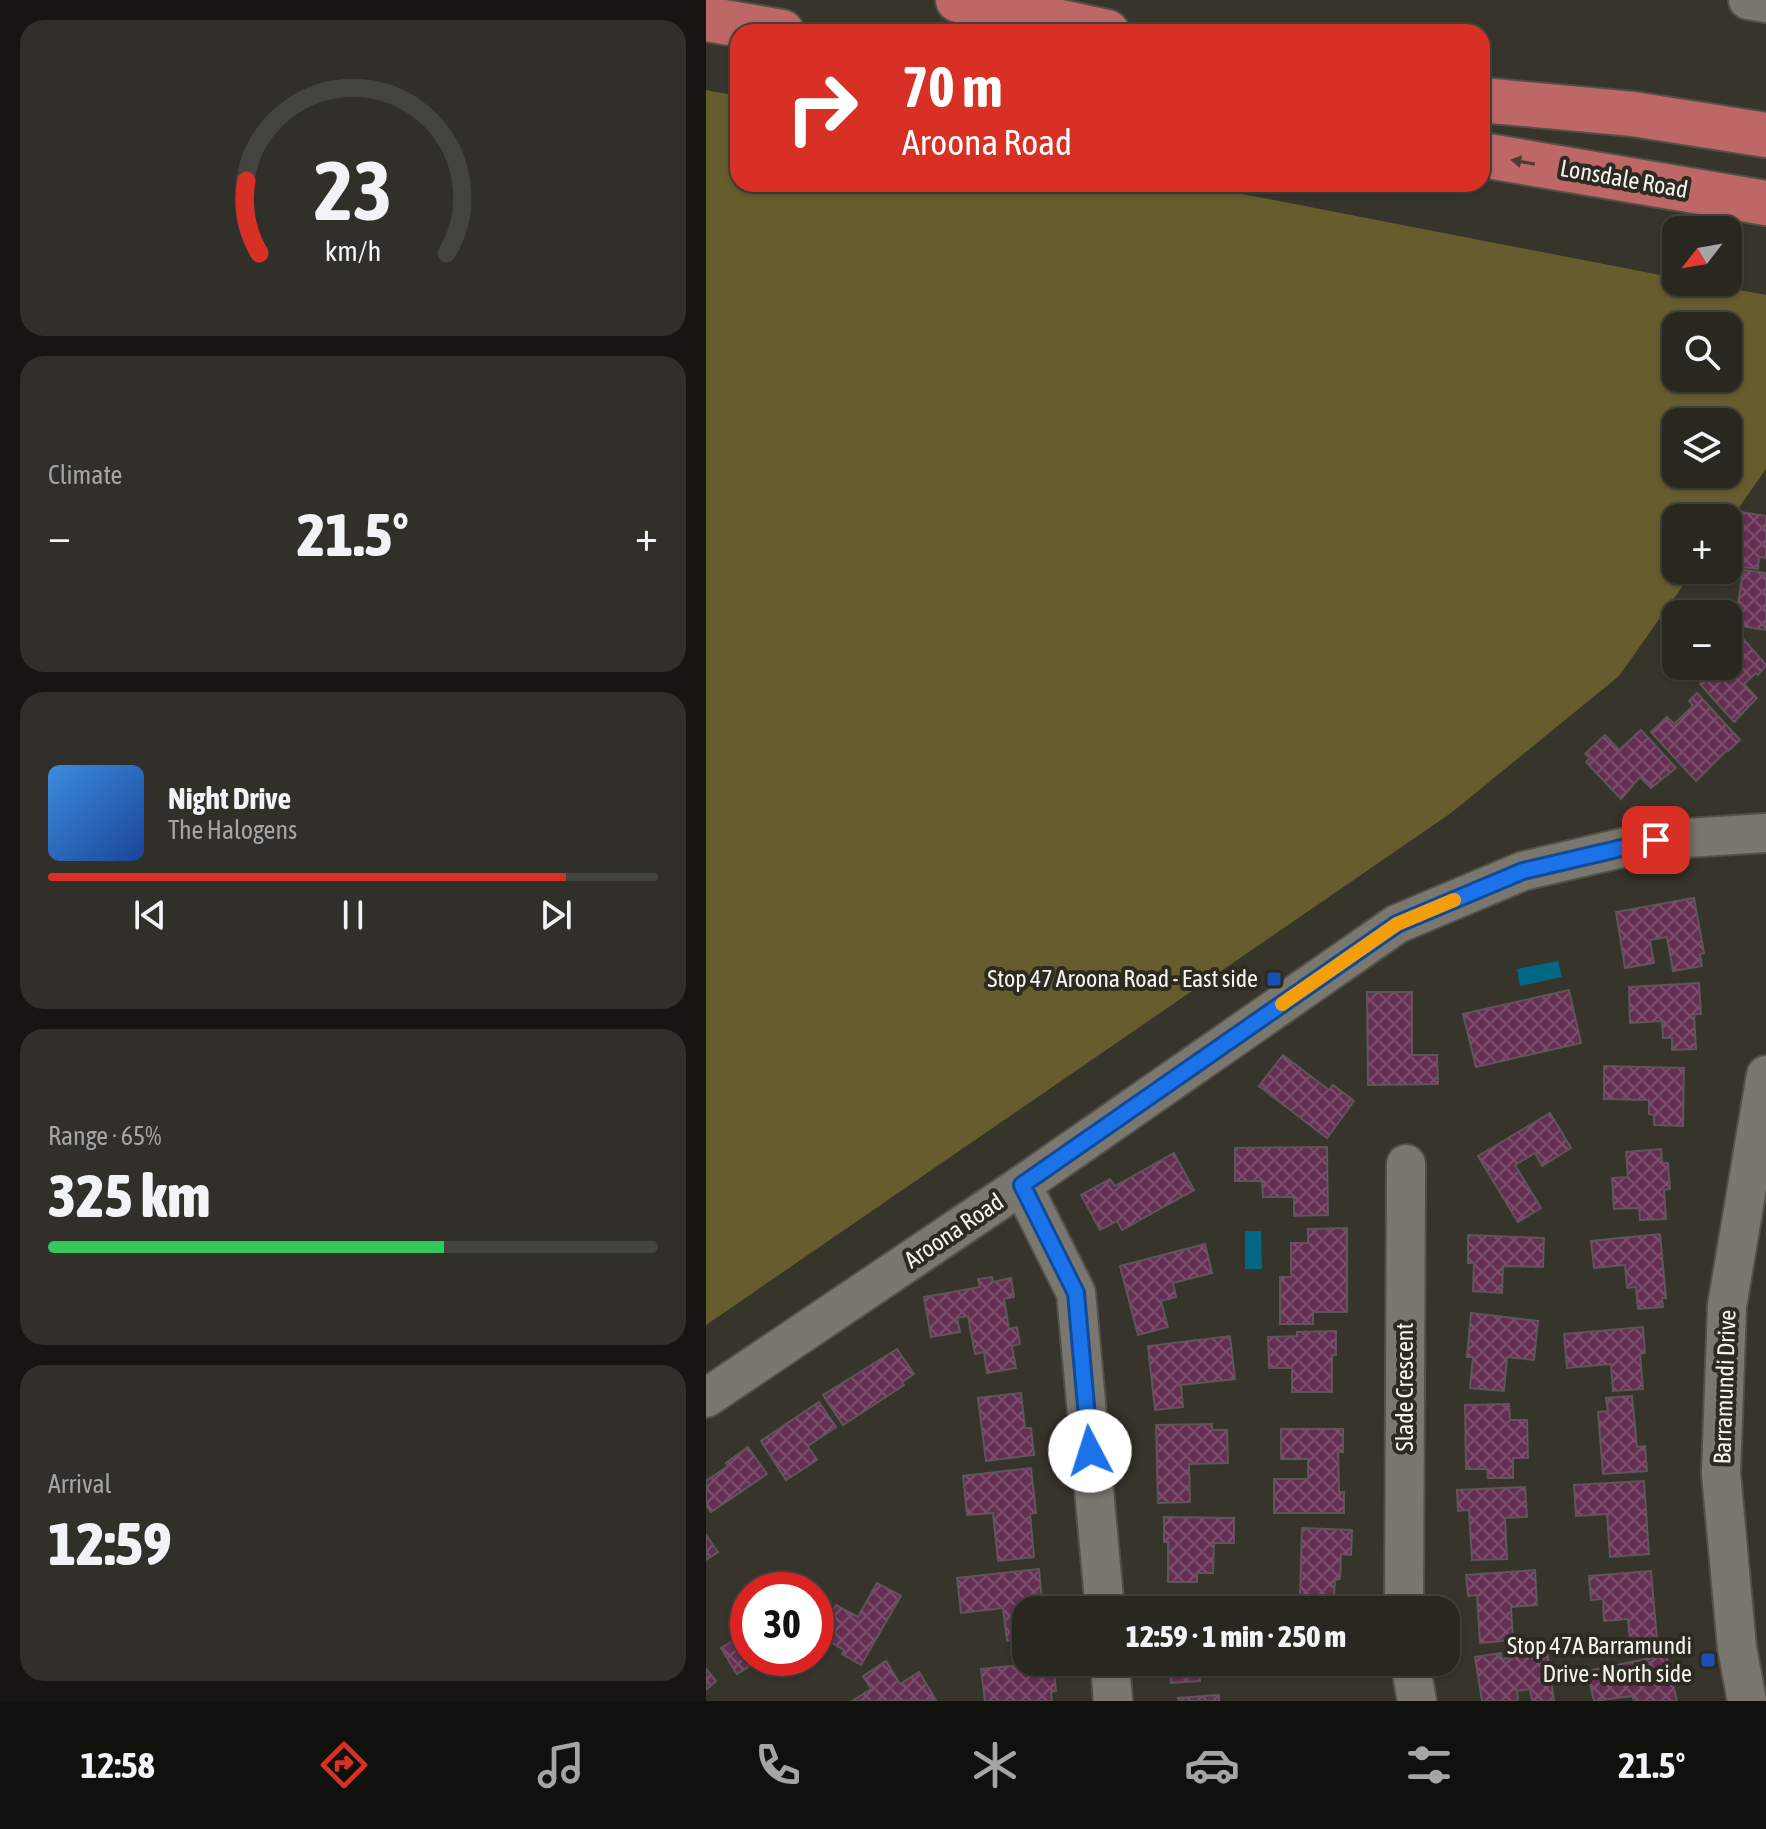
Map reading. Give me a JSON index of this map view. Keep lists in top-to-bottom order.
{
  "streets": {
    "main road": ["Lonsdale Road"],
    "street": ["Aroona Road", "Slade Crescent", "Barramundi Drive"]
  },
  "places": {
    "transit": ["Stop 47 Aroona Road - East side", "Stop 47A Barramundi Drive - North side"]
  },
  "north": "bottom left",
  "page": {
    "turn": ["70 m", "Aroona Road"],
    "map_buttons": ["+", "−"],
    "tile": [
      "Climate",
      ["Range · 65%", "325 km"],
      ["Arrival", "12:59"]
    ],
    "heat": ["−", "21.5°", "+"],
    "song": ["Night Drive", "The Halogens"],
    "limit": "30",
    "trip": "12:59 · 1 min · 250 m",
    "tabs": ["12:58", "21.5°"],
    "gauge": ["23", "km/h"]
  }
}
